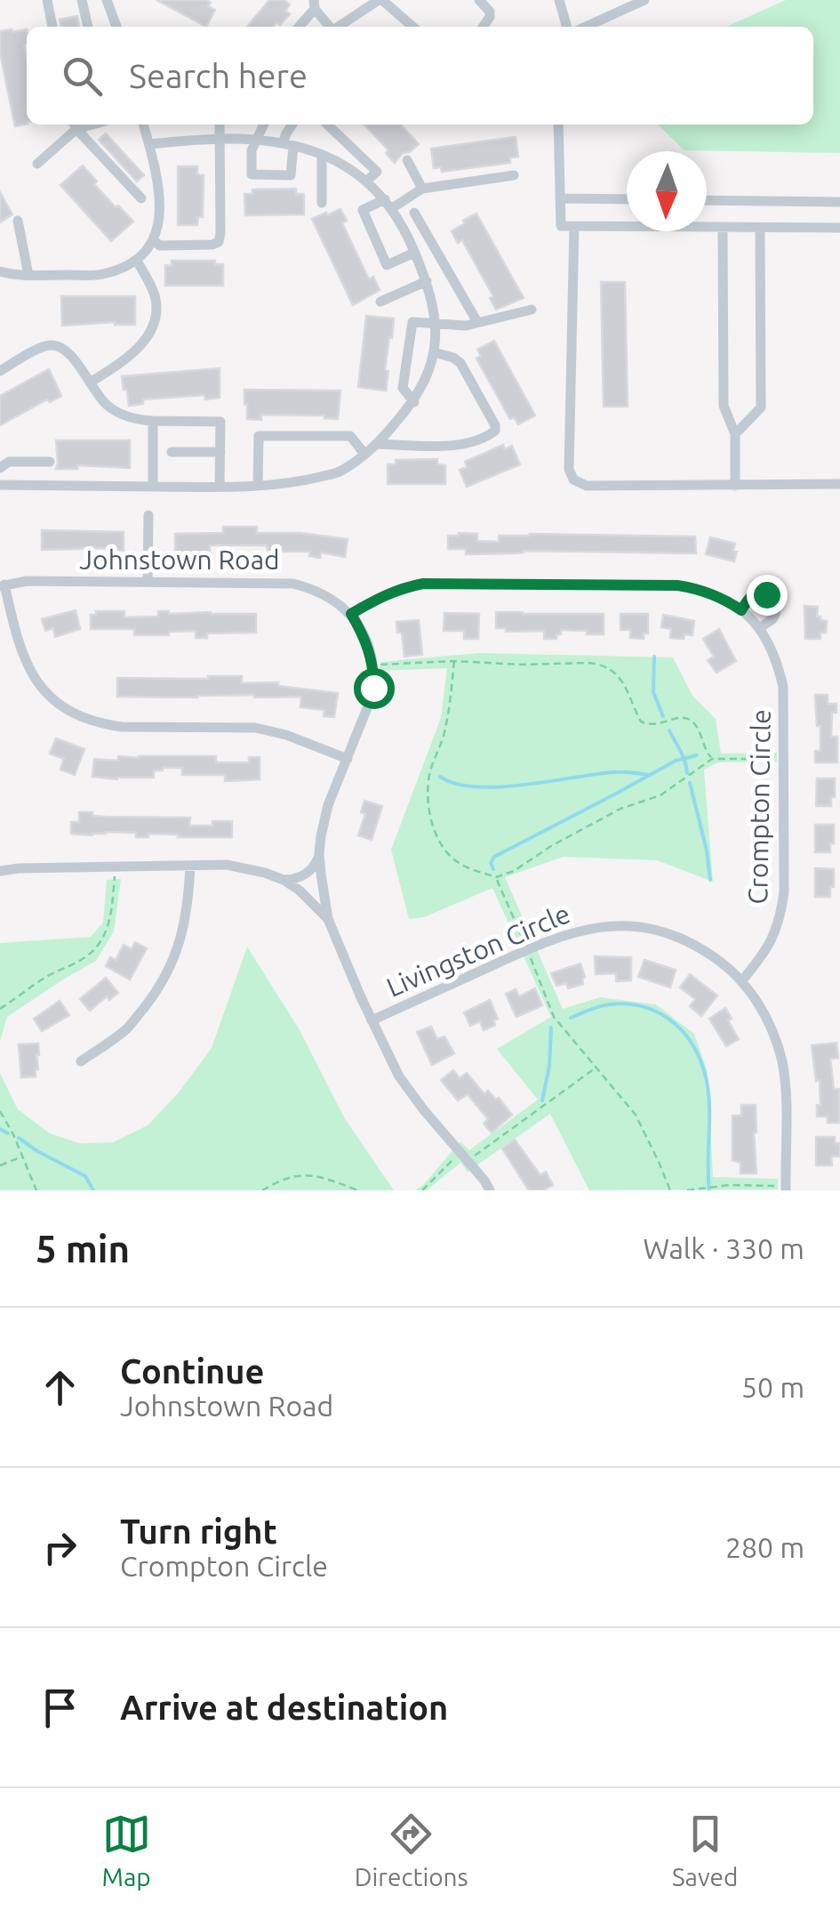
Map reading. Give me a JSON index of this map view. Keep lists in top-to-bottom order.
{
  "streets": {
    "street": ["Johnstown Road", "Crompton Circle", "Livingston Circle"]
  },
  "crossings": [
    ["Johnstown Road", "Crompton Circle"],
    ["Crompton Circle", "Livingston Circle"]
  ],
  "north": "bottom",
  "page": {
    "search": "Search here",
    "heading": ["5 min", "Walk · 330 m"],
    "list": [
      ["Continue", "Johnstown Road", "50 m"],
      ["Turn right", "Crompton Circle", "280 m"],
      "Arrive at destination"
    ],
    "nav": ["Map", "Directions", "Saved"]
  }
}
